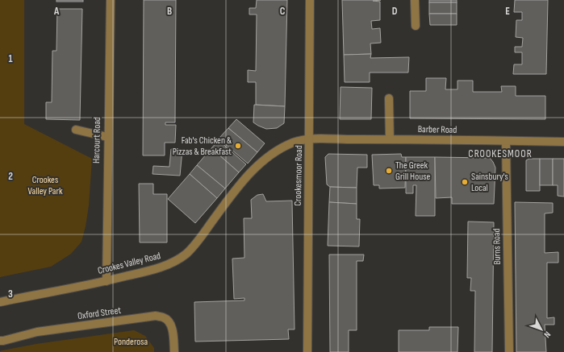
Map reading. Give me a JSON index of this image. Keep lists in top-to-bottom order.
{
  "streets": {
    "street": [
      "Barber Road",
      "Harcourt Road",
      "Crookesmoor Road",
      "Burns Road",
      "Crookes Valley Road",
      "Oxford Street"
    ]
  },
  "crossings": [
    ["Barber Road", "Crookesmoor Road"],
    ["Barber Road", "Burns Road"],
    ["Barber Road", "Crookes Valley Road"],
    ["Harcourt Road", "Crookes Valley Road"],
    ["Crookesmoor Road", "Crookes Valley Road"]
  ],
  "districts": ["CROOKESMOOR"],
  "parks": ["Crookes Valley Park", "Ponderosa"],
  "places": ["Fab's Chicken & Pizzas & Breakfast", "The Greek Grill House", "Sainsbury's Local"],
  "north": "bottom right",
  "grid": {
    "columns": [
      "A",
      "B",
      "C",
      "D",
      "E"
    ],
    "rows": ["1", "2", "3"]
  }
}
